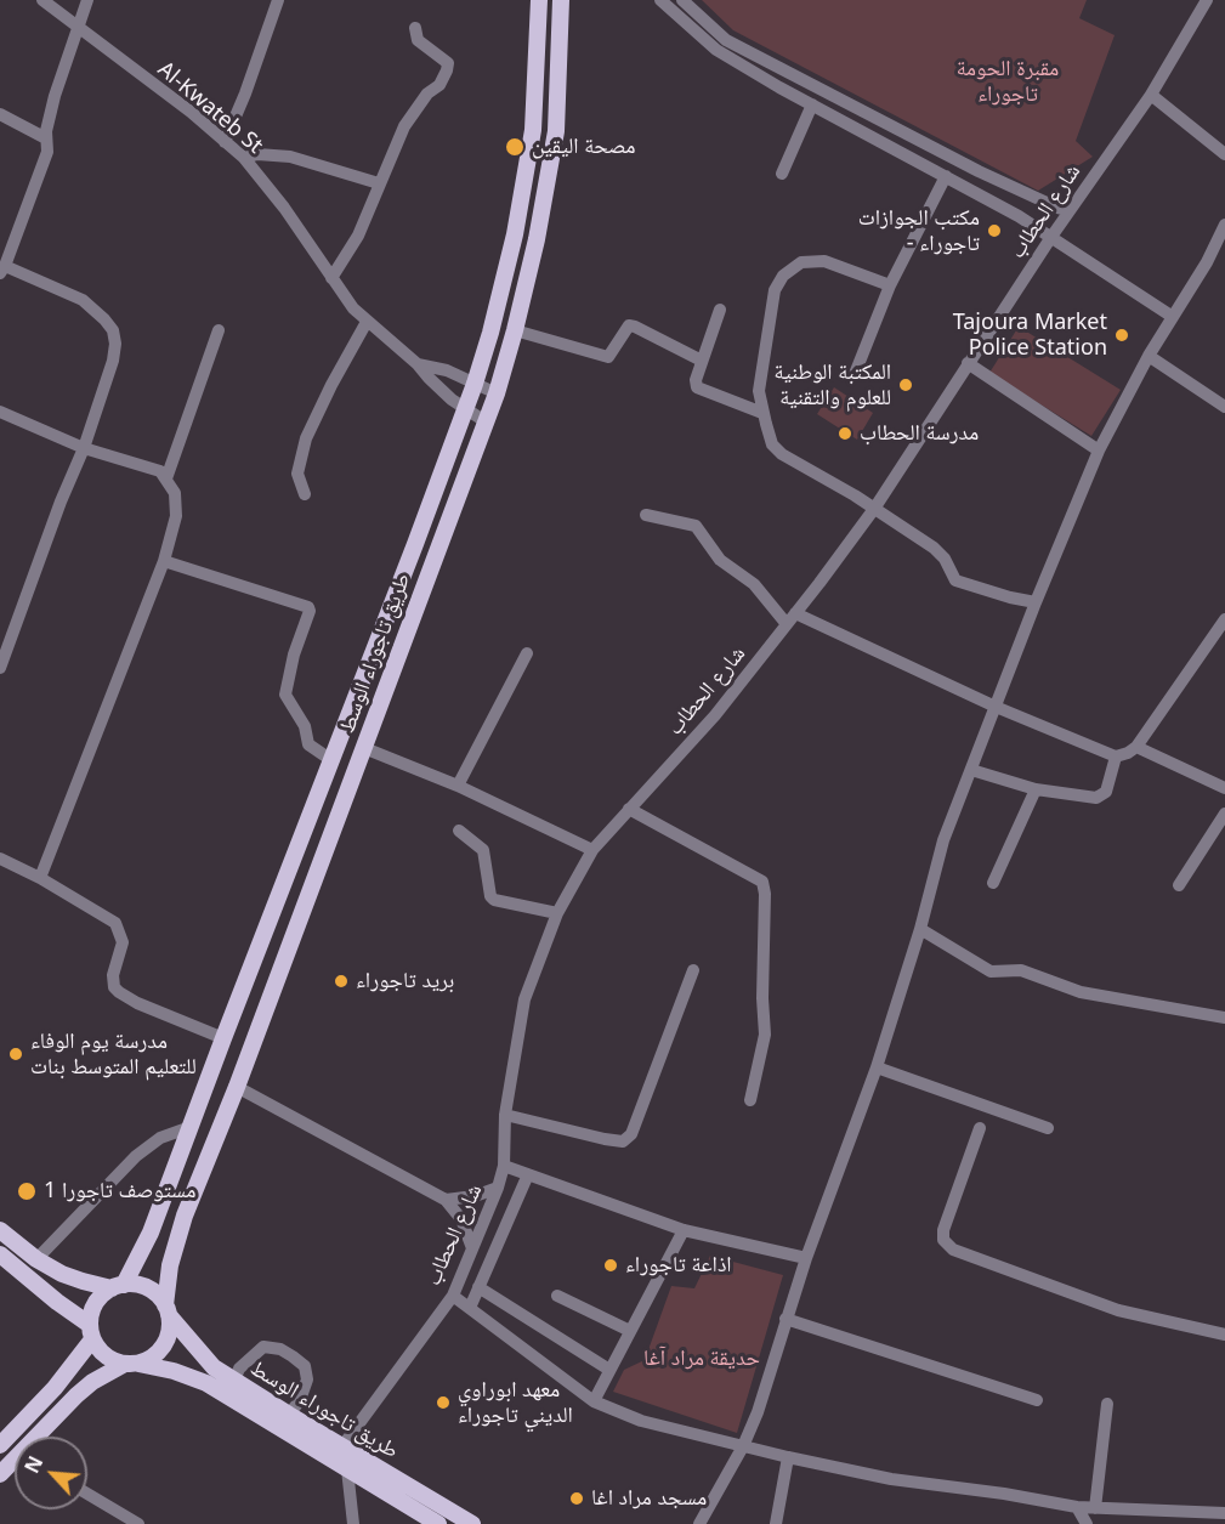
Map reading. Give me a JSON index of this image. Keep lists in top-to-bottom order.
{
  "streets": {
    "main road": ["طريق تاجوراء الوسط"],
    "street": ["Al-Kwateb St", "شارع الحطاب"]
  },
  "crossings": [
    ["شارع الحطاب", "طريق تاجوراء الوسط"]
  ],
  "parks": ["مقبرة الحومة تاجوراء", "حديقة مراد آغا"],
  "places": [
    "مصحة اليقين",
    "مكتب الجوازات - تاجوراء",
    "Tajoura Market Police Station",
    "المكتبة الوطنية للعلوم والتقنية",
    "مدرسة الحطاب",
    "بريد تاجوراء",
    "مدرسة يوم الوفاء للتعليم المتوسط بنات",
    "مستوصف تاجورا 1",
    "اذاعة تاجوراء",
    "معهد ابوراوي الديني تاجوراء",
    "مسجد مراد اغا"
  ],
  "north": "top left"
}
